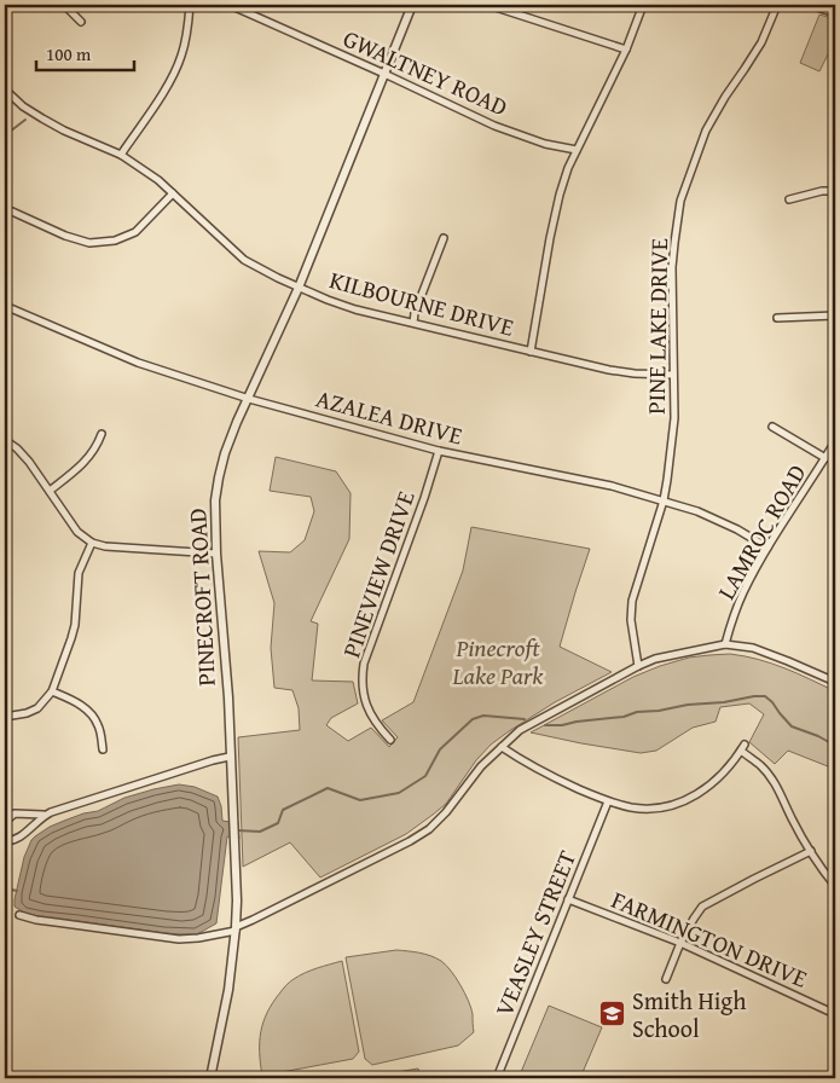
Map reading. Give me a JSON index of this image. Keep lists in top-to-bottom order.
{
  "streets": {
    "street": [
      "GWALTNEY ROAD",
      "KILBOURNE DRIVE",
      "PINE LAKE DRIVE",
      "AZALEA DRIVE",
      "LAMROC ROAD",
      "PINEVIEW DRIVE",
      "PINECROFT ROAD",
      "VEASLEY STREET",
      "FARMINGTON DRIVE"
    ]
  },
  "crossings": [
    ["GWALTNEY ROAD", "PINECROFT ROAD"],
    ["KILBOURNE DRIVE", "PINE LAKE DRIVE"],
    ["KILBOURNE DRIVE", "PINECROFT ROAD"],
    ["PINE LAKE DRIVE", "AZALEA DRIVE"],
    ["AZALEA DRIVE", "LAMROC ROAD"],
    ["AZALEA DRIVE", "PINEVIEW DRIVE"],
    ["AZALEA DRIVE", "PINECROFT ROAD"],
    ["VEASLEY STREET", "FARMINGTON DRIVE"]
  ],
  "parks": ["Pinecroft Lake Park"],
  "places": {
    "school or university": ["Smith High School"]
  },
  "scale_bar": "100 m"
}
